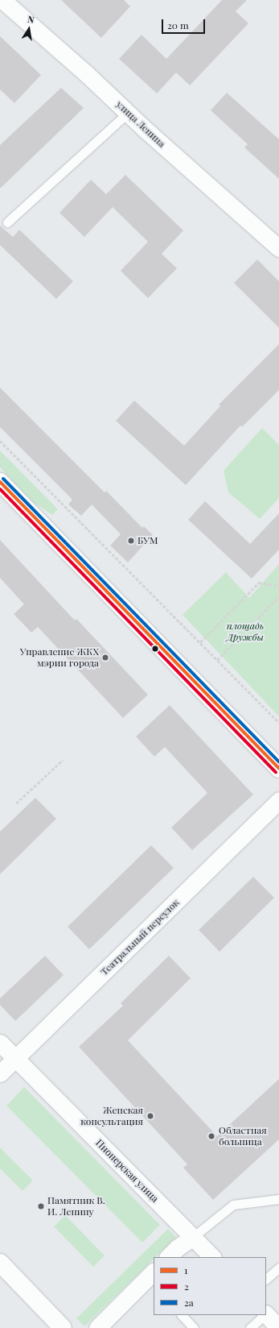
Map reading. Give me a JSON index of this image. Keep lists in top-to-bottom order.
{
  "streets": {
    "street": ["улица Ленина", "Театральный переулок", "Пионерская улица"]
  },
  "crossings": [
    ["Театральный переулок", "Пионерская улица"]
  ],
  "parks": ["площадь Дружбы"],
  "places": [
    "БУМ",
    "Управление ЖКХ мэрии города",
    "Женская консультация",
    "Областная больница",
    "Памятник В. И. Ленину"
  ],
  "lines": ["transit line 2а", "transit line 1", "transit line 2"],
  "legend": ["1", "2", "2а"],
  "scale_bar": "20 m",
  "north": "top"
}
